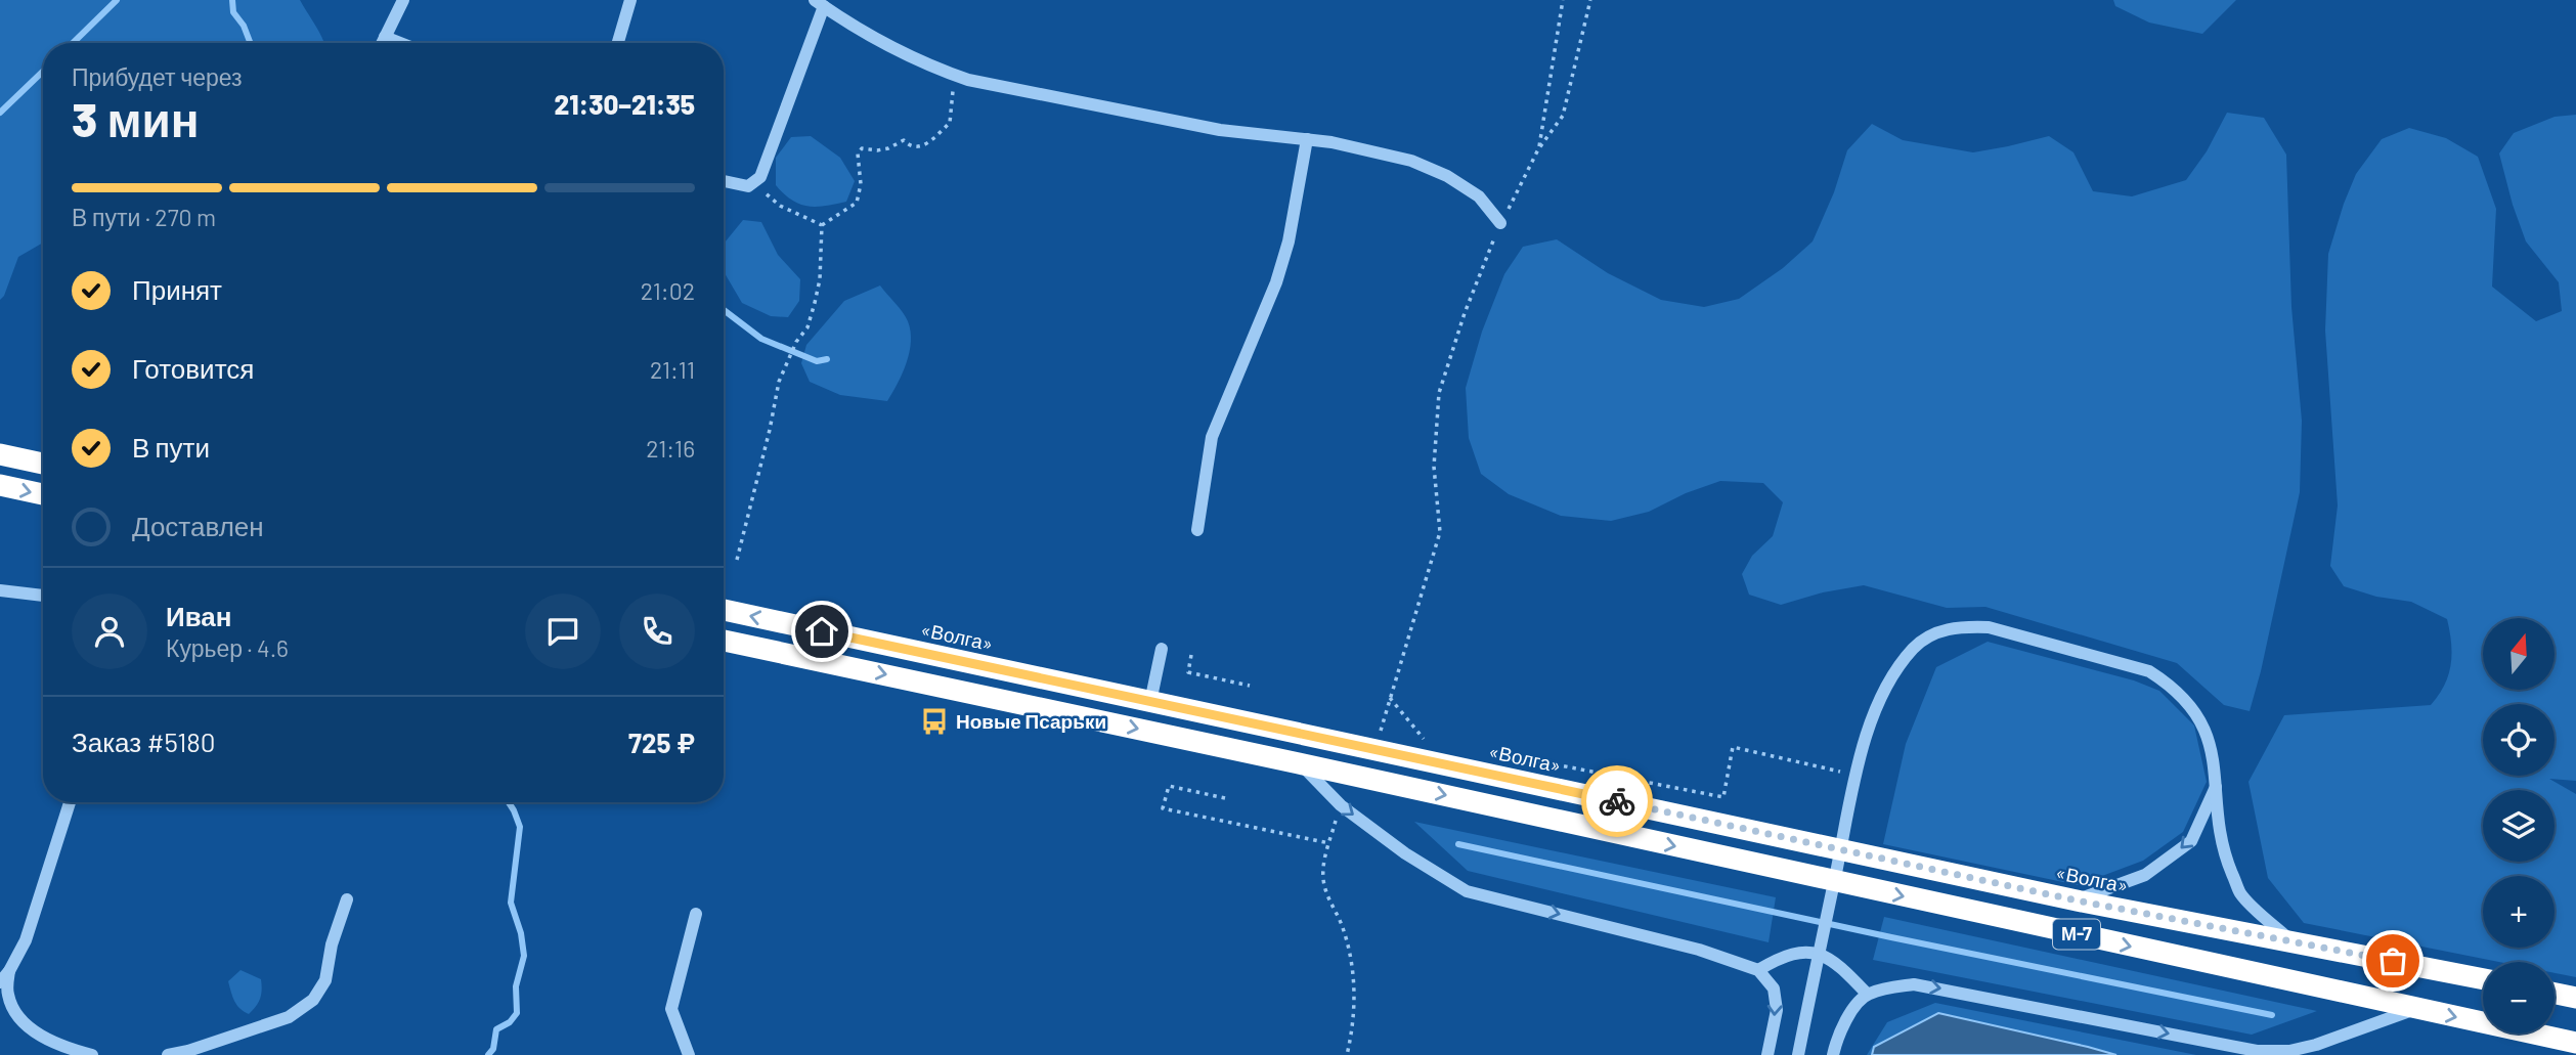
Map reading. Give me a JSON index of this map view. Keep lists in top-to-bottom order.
{
  "streets": {
    "highway": ["«Волга»", "М-7"]
  },
  "places": {
    "bus stop": ["Новые Псарьки"]
  },
  "north": "top",
  "page": {
    "heading": ["3 мин", "Прибудет через", "21:30–21:35"],
    "panel": [
      "Иван",
      "Курьер · 4.6",
      "Заказ #5180",
      "725 ₽"
    ],
    "bar": "В пути · 270 m",
    "list": [
      ["Принят", "21:02"],
      ["Готовится", "21:11"],
      ["В пути", "21:16"],
      "Доставлен"
    ],
    "map_buttons": ["+", "−"]
  }
}
